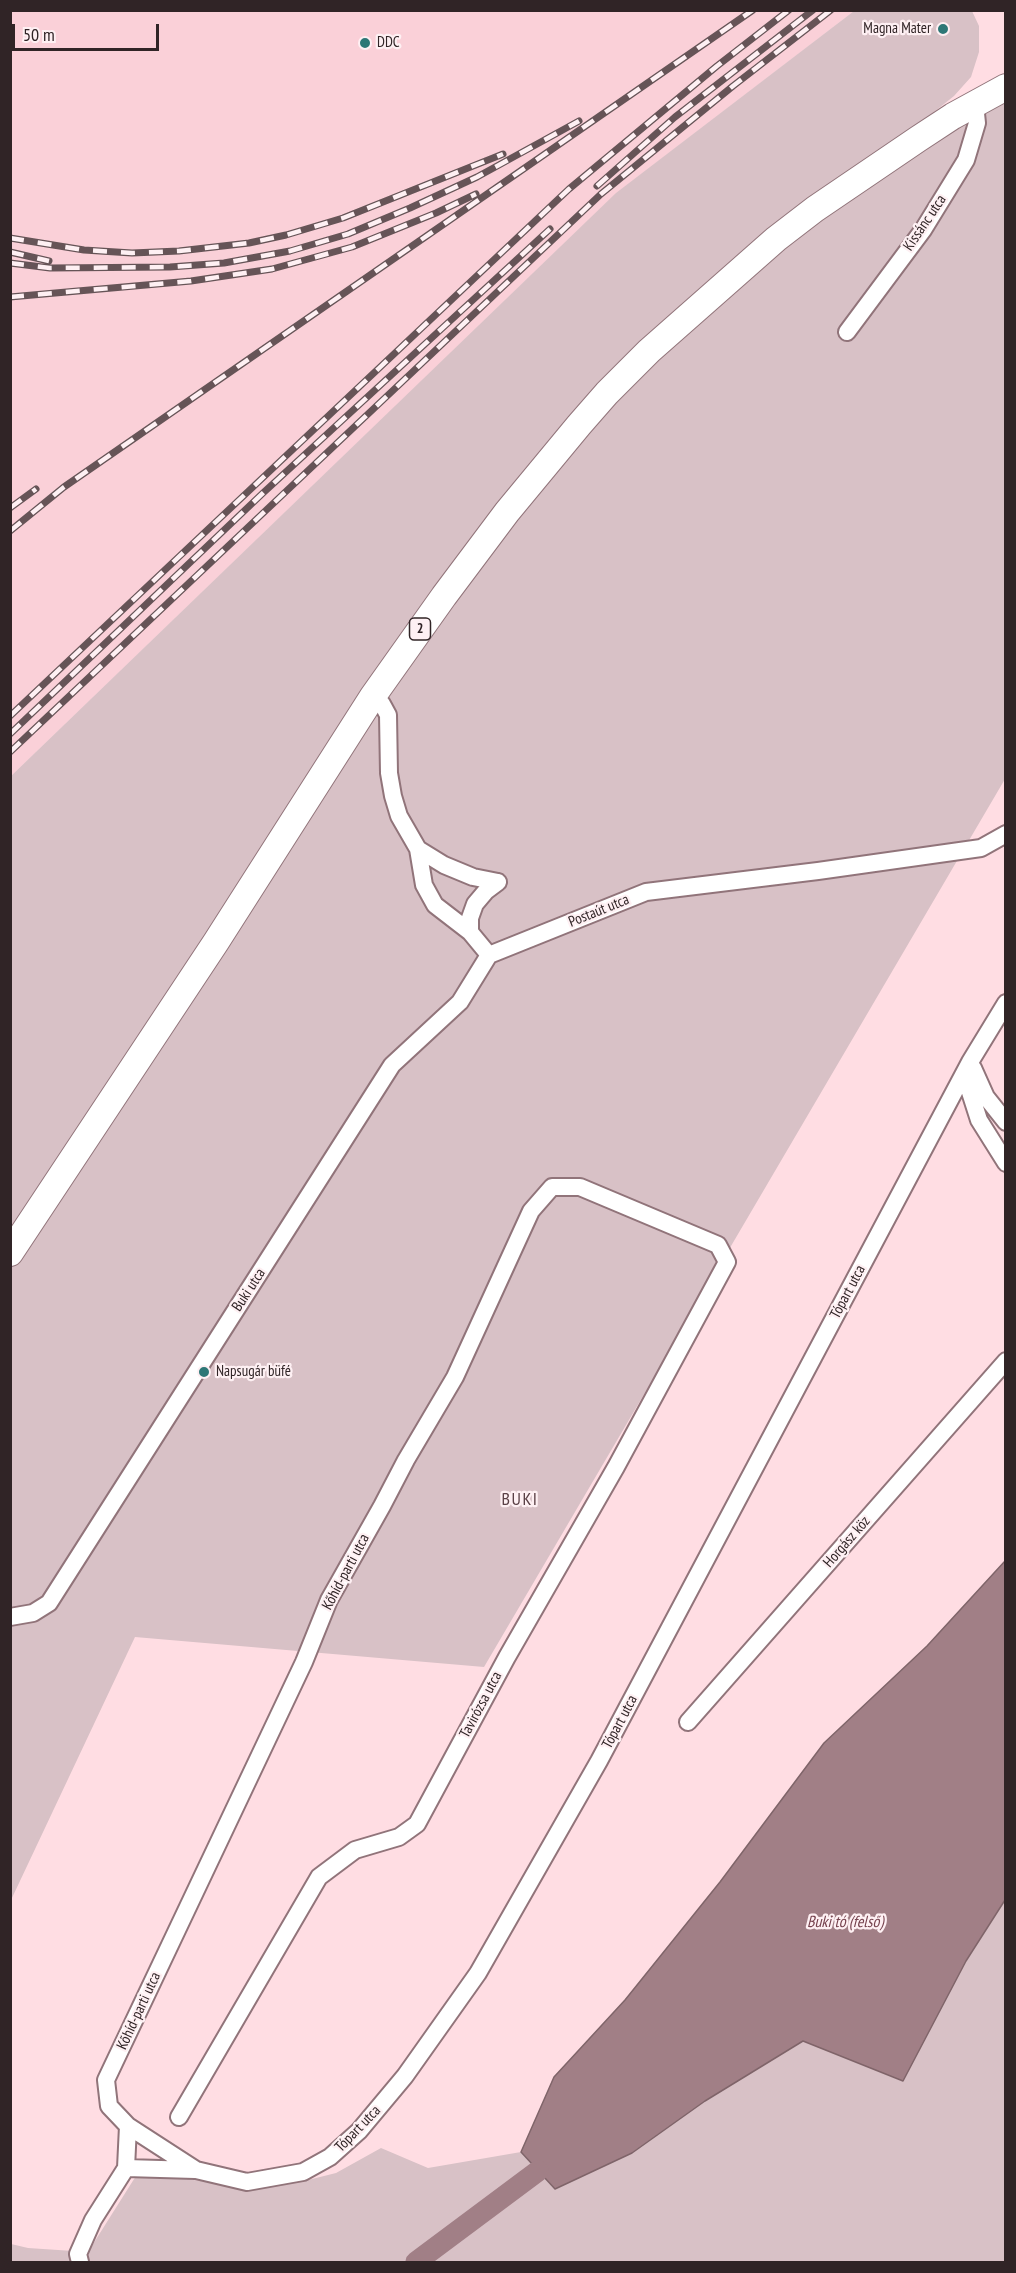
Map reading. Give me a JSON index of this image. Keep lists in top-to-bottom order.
{
  "streets": {
    "main road": ["2"],
    "street": [
      "Kissánc utca",
      "Postaút utca",
      "Buki utca",
      "Tópart utca",
      "Horgász köz",
      "Kőhíd-parti utca",
      "Tavirózsa utca"
    ]
  },
  "crossings": [
    ["Kissánc utca", "2"],
    ["Postaút utca", "Buki utca"],
    ["Tópart utca", "Kőhíd-parti utca"],
    ["Kőhíd-parti utca", "Tavirózsa utca"]
  ],
  "districts": ["BUKI"],
  "water": ["Buki tó (felső)"],
  "places": ["Magna Mater", "DDC", "Napsugár büfé"],
  "scale_bar": "50 m"
}
